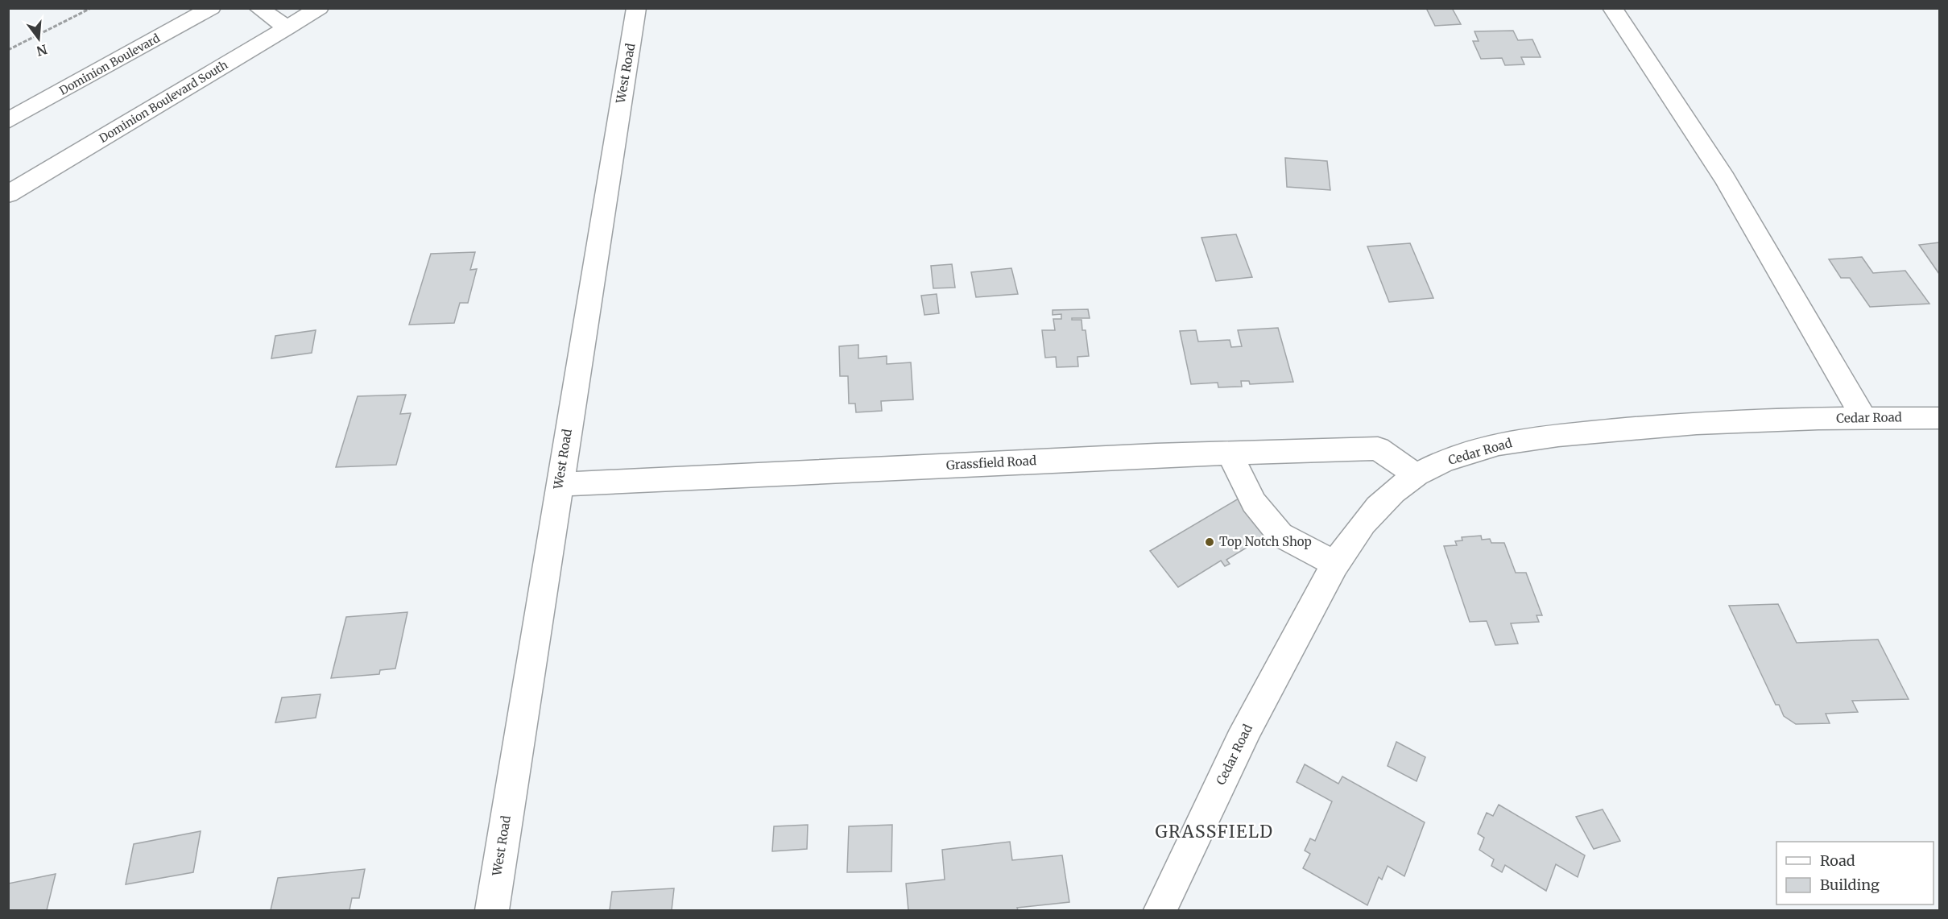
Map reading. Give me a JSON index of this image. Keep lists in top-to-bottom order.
{
  "streets": {
    "main road": [
      "Dominion Boulevard",
      "West Road",
      "Dominion Boulevard South",
      "Cedar Road",
      "Grassfield Road"
    ]
  },
  "crossings": [
    ["West Road", "Grassfield Road"],
    ["Cedar Road", "Grassfield Road"]
  ],
  "districts": ["GRASSFIELD"],
  "places": ["Top Notch Shop"],
  "legend": ["Road", "Building"],
  "north": "bottom"
}
